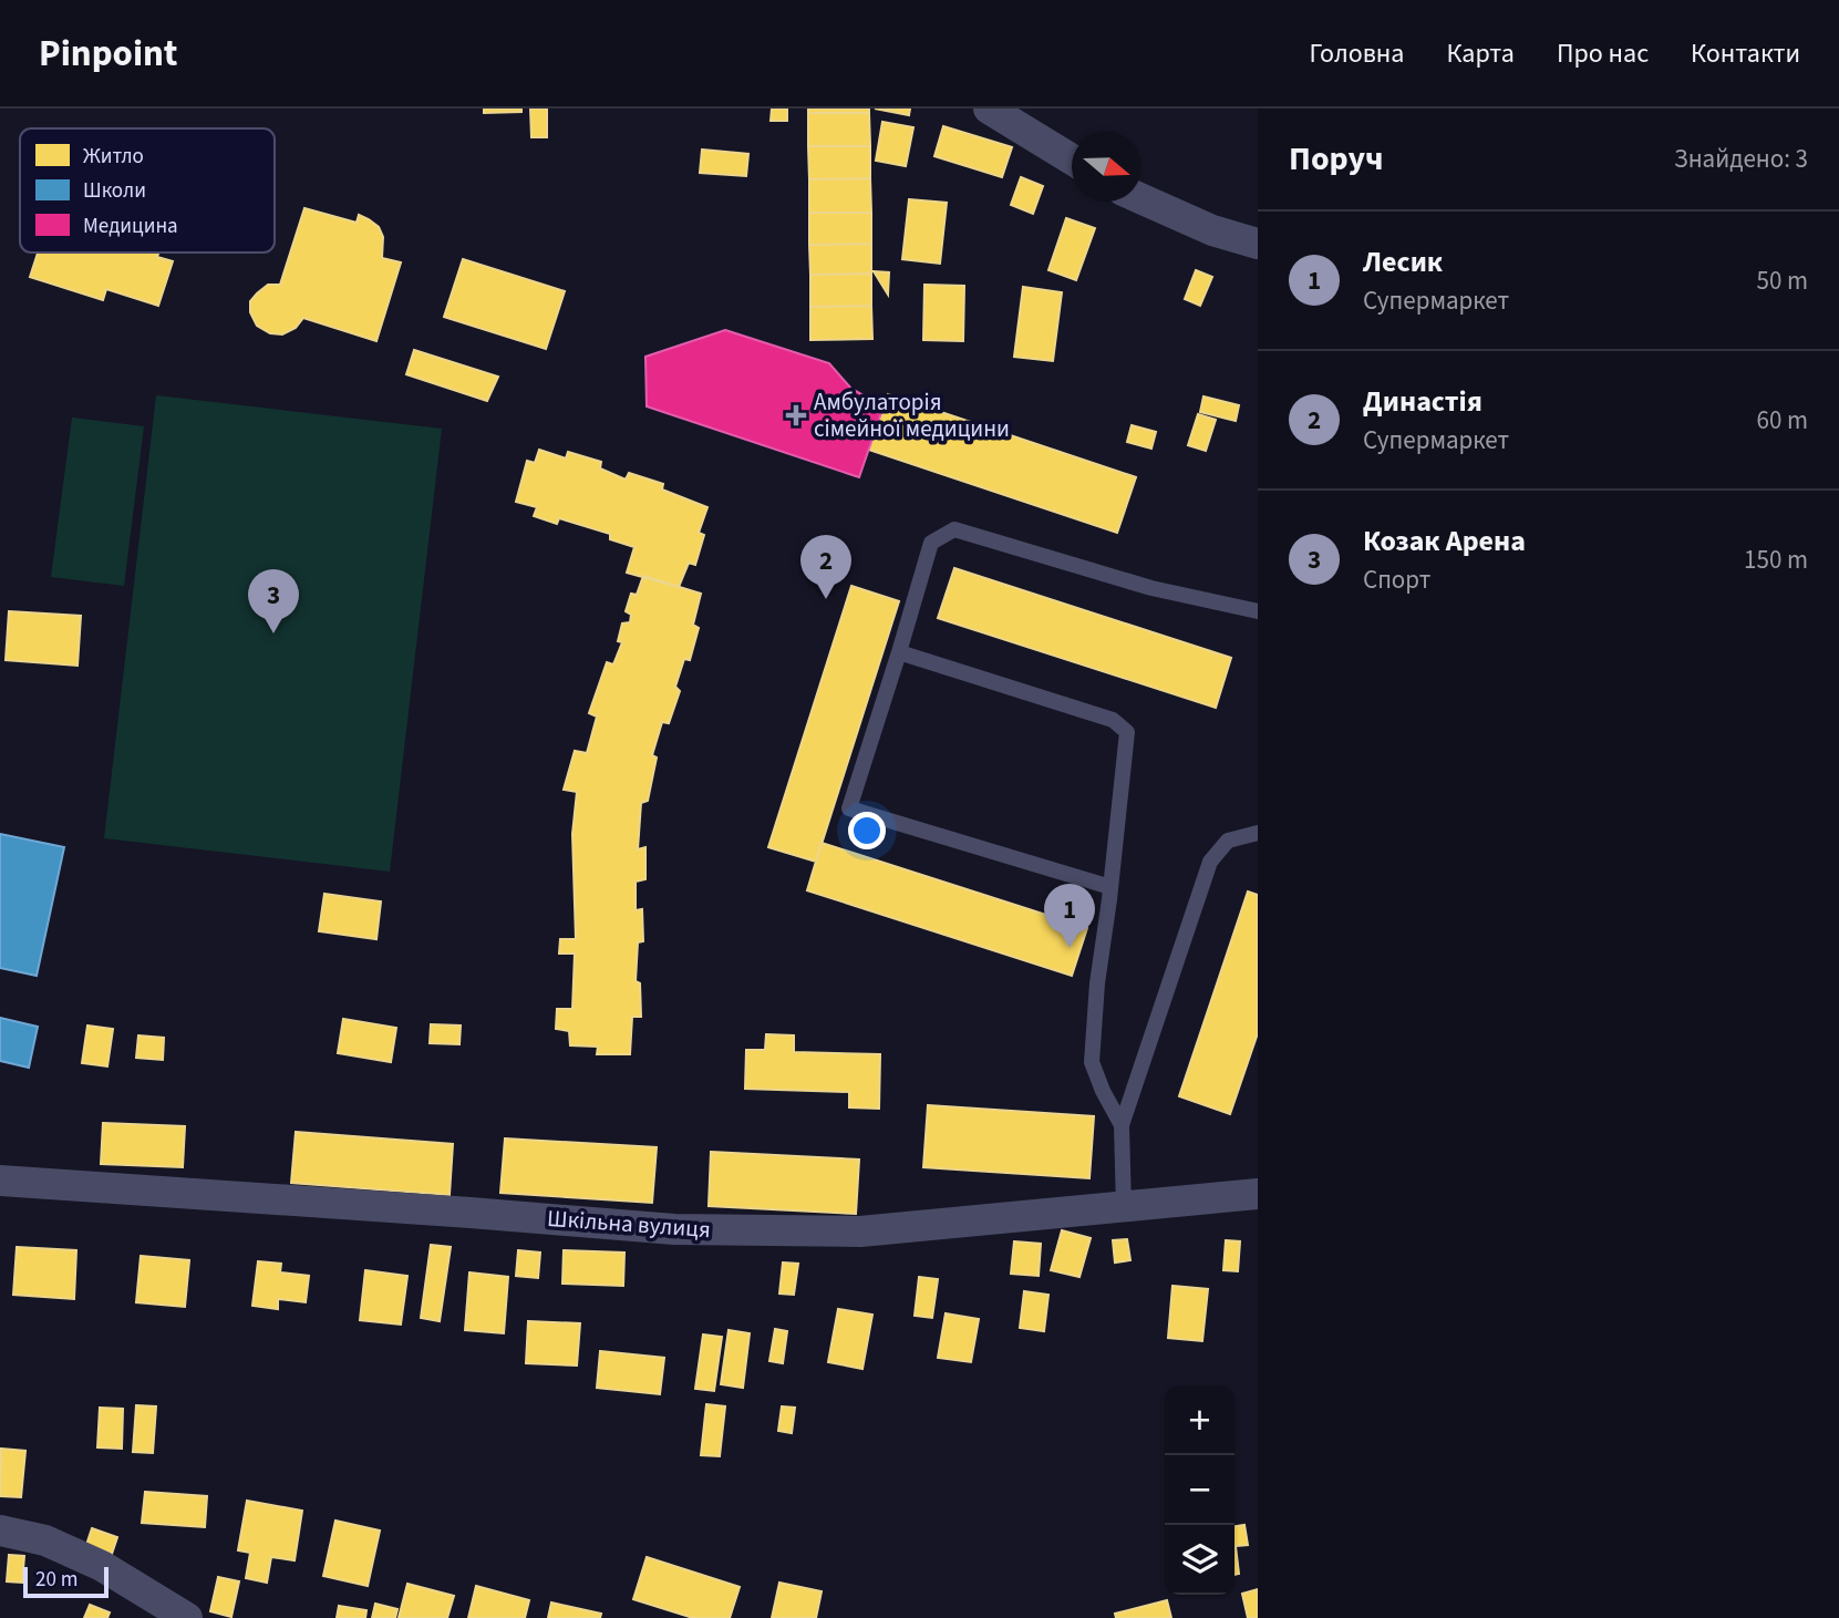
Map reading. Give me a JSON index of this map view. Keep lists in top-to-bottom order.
{
  "streets": {
    "street": ["Шкільна вулиця"]
  },
  "places": {
    "health": ["Амбулаторія сімейної медицини"]
  },
  "legend": ["Житло", "Школи", "Медицина"],
  "scale_bar": "20 m",
  "north": "right",
  "page": {
    "header": "Pinpoint",
    "nav": [
      "Головна",
      "Карта",
      "Про нас",
      "Контакти"
    ],
    "heading": ["Поруч", "Знайдено: 3"],
    "list": [
      {
        "mark": "1",
        "name": "Лесик",
        "note": "Супермаркет",
        "value": "50 m"
      },
      {
        "mark": "2",
        "name": "Династiя",
        "note": "Супермаркет",
        "value": "60 m"
      },
      {
        "mark": "3",
        "name": "Козак Арена",
        "note": "Спорт",
        "value": "150 m"
      }
    ],
    "pins": ["2", "3", "1"],
    "map_buttons": ["+", "−"],
    "scale": "20 m"
  }
}
